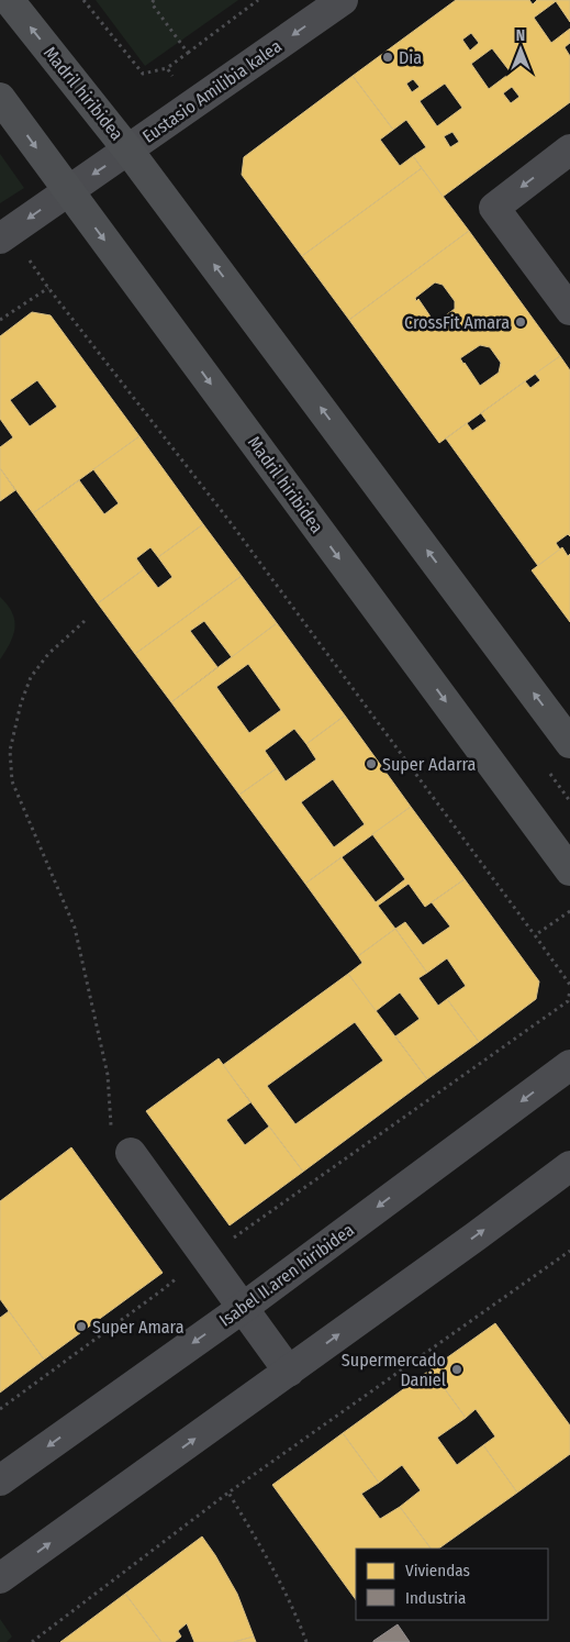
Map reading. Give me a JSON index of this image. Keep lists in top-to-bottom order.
{
  "streets": {
    "main road": ["Madril hiribidea"],
    "street": ["Eustasio Amilibia kalea", "Isabel II.aren hiribidea"]
  },
  "crossings": [
    ["Eustasio Amilibia kalea", "Madril hiribidea"]
  ],
  "one_way": ["Eustasio Amilibia kalea"],
  "places": [
    "Dia",
    "CrossFit Amara",
    "Super Adarra",
    "Super Amara",
    "Supermercado Daniel"
  ],
  "legend": ["Viviendas", "Industria"],
  "north": "top"
}
